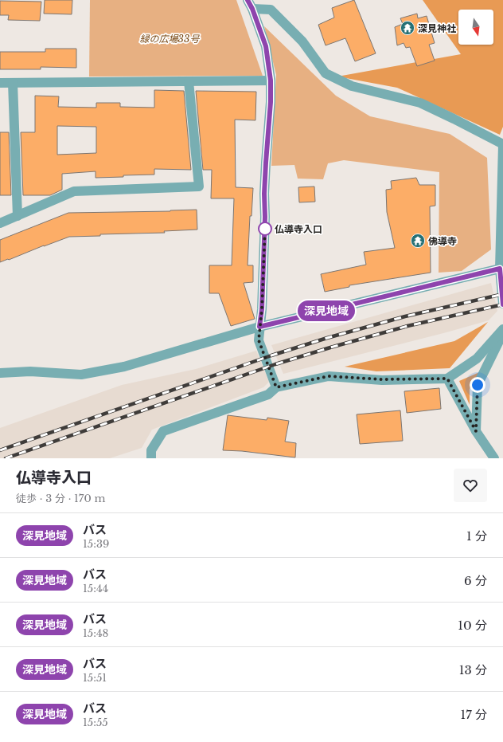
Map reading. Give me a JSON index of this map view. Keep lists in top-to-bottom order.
{
  "parks": ["緑の広場33号"],
  "places": {
    "temple": ["深見神社", "佛導寺"],
    "other": ["仏導寺入口"]
  },
  "lines": ["bus line 深見地域"],
  "north": "bottom",
  "page": {
    "on_map": "深見地域",
    "heading": ["仏導寺入口", "徒歩 · 3 分 · 170 m"],
    "list": [
      {
        "mark": "深見地域",
        "name": "バス",
        "note": "15:39",
        "value": "1 分"
      },
      {
        "mark": "深見地域",
        "name": "バス",
        "note": "15:44",
        "value": "6 分"
      },
      {
        "mark": "深見地域",
        "name": "バス",
        "note": "15:48",
        "value": "10 分"
      },
      {
        "mark": "深見地域",
        "name": "バス",
        "note": "15:51",
        "value": "13 分"
      },
      {
        "mark": "深見地域",
        "name": "バス",
        "note": "15:55",
        "value": "17 分"
      }
    ]
  }
}
